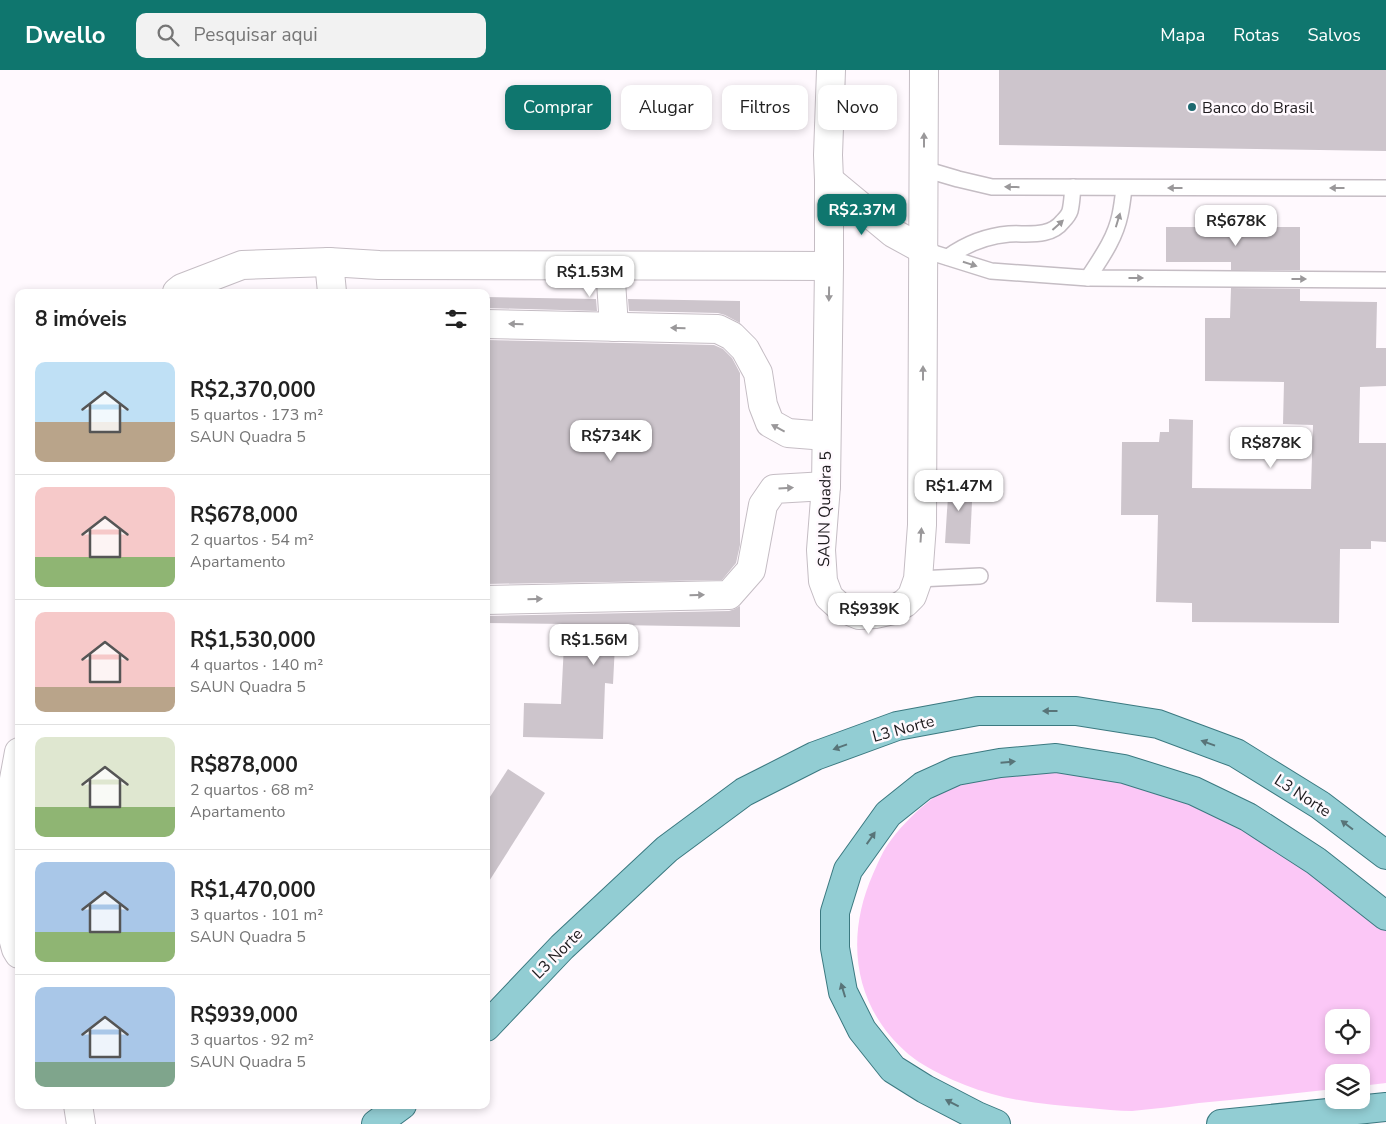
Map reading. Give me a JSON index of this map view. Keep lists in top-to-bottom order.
{
  "streets": {
    "main road": ["L3 Norte"],
    "street": ["SAUN Quadra 5"]
  },
  "one_way": ["L3 Norte"],
  "places": ["Banco do Brasil"],
  "page": {
    "header": "Dwello",
    "search": "Pesquisar aqui",
    "nav": ["Mapa", "Rotas", "Salvos"],
    "chip": [
      "Comprar",
      "Alugar",
      "Filtros",
      "Novo"
    ],
    "price": [
      "R$2.37M",
      "R$678K",
      "R$1.53M",
      "R$734K",
      "R$878K",
      "R$1.47M",
      "R$939K",
      "R$1.56M"
    ],
    "heading": "8 imóveis",
    "list": [
      {
        "name": "R$2,370,000",
        "note": "5 quartos · 173 m² · SAUN Quadra 5"
      },
      {
        "name": "R$678,000",
        "note": "2 quartos · 54 m² · Apartamento"
      },
      {
        "name": "R$1,530,000",
        "note": "4 quartos · 140 m² · SAUN Quadra 5"
      },
      {
        "name": "R$878,000",
        "note": "2 quartos · 68 m² · Apartamento"
      },
      {
        "name": "R$1,470,000",
        "note": "3 quartos · 101 m² · SAUN Quadra 5"
      },
      {
        "name": "R$939,000",
        "note": "3 quartos · 92 m² · SAUN Quadra 5"
      }
    ]
  }
}
